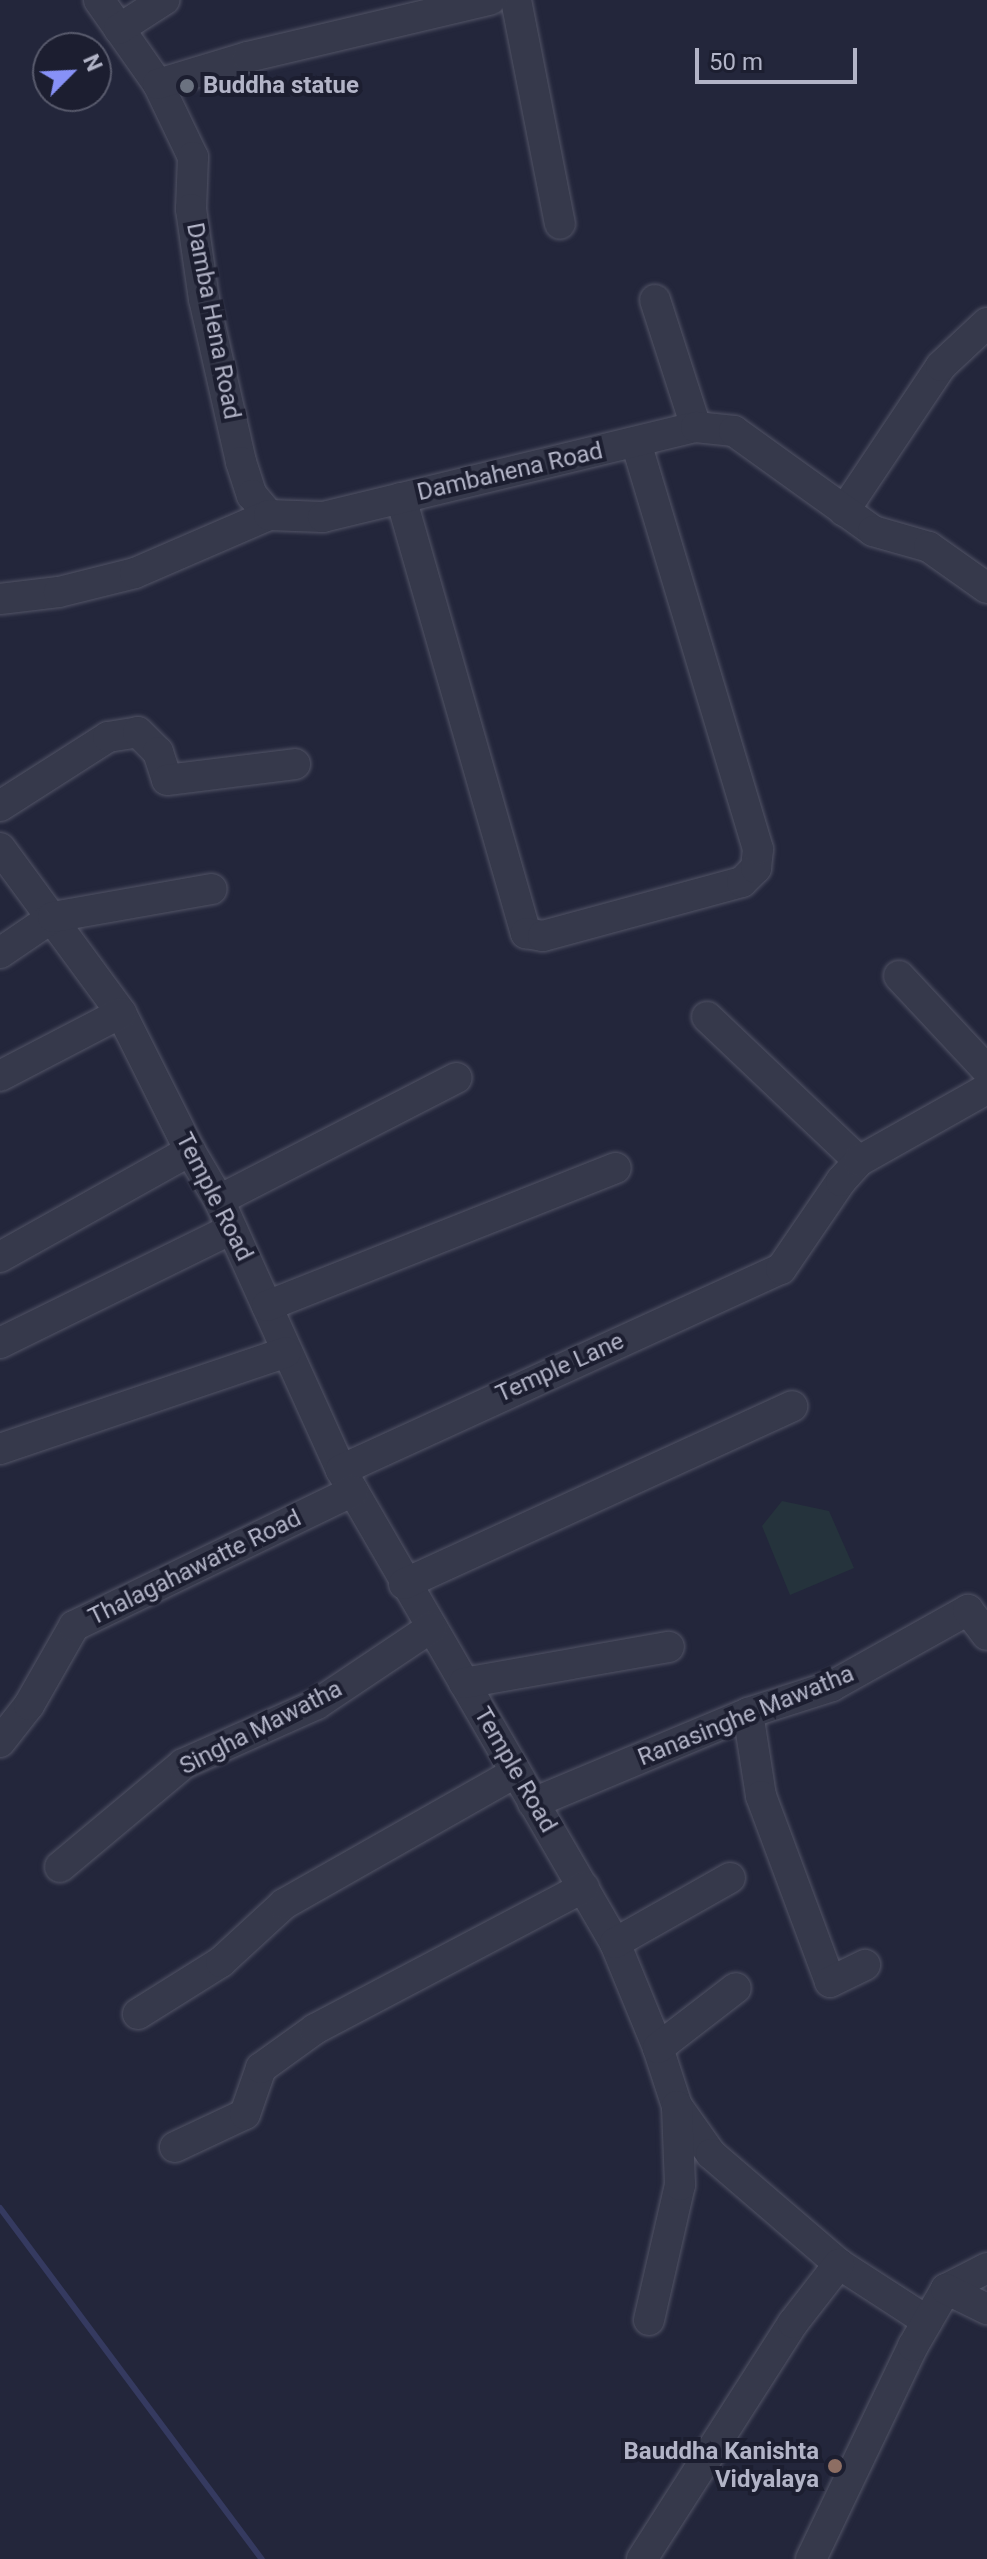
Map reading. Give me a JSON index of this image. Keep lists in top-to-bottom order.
{
  "streets": {
    "street": [
      "Damba Hena Road",
      "Dambahena Road",
      "Temple Road",
      "Temple Lane",
      "Thalagahawatte Road",
      "Ranasinghe Mawatha",
      "Singha Mawatha"
    ]
  },
  "crossings": [
    ["Damba Hena Road", "Dambahena Road"],
    ["Temple Road", "Temple Lane"],
    ["Temple Road", "Thalagahawatte Road"],
    ["Temple Road", "Ranasinghe Mawatha"],
    ["Temple Road", "Singha Mawatha"],
    ["Temple Lane", "Thalagahawatte Road"]
  ],
  "places": ["Buddha statue", "Bauddha Kanishta Vidyalaya"],
  "scale_bar": "50 m",
  "north": "top right"
}
